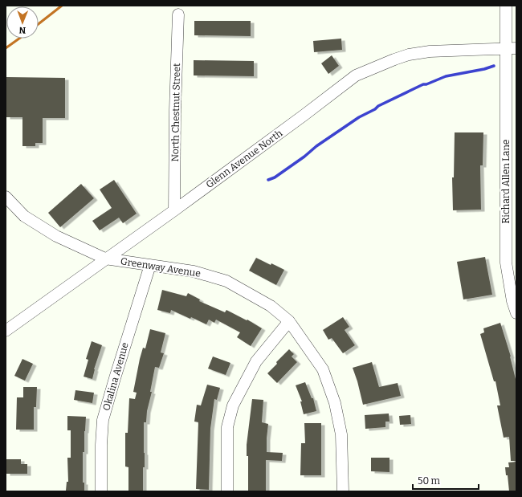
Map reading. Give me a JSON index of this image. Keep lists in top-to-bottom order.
{
  "streets": {
    "street": [
      "North Chestnut Street",
      "Glenn Avenue North",
      "Richard Allen Lane",
      "Greenway Avenue",
      "Okalina Avenue"
    ]
  },
  "crossings": [
    ["North Chestnut Street", "Glenn Avenue North"],
    ["Glenn Avenue North", "Richard Allen Lane"],
    ["Glenn Avenue North", "Greenway Avenue"],
    ["Greenway Avenue", "Okalina Avenue"]
  ],
  "scale_bar": "50 m",
  "north": "bottom"
}
